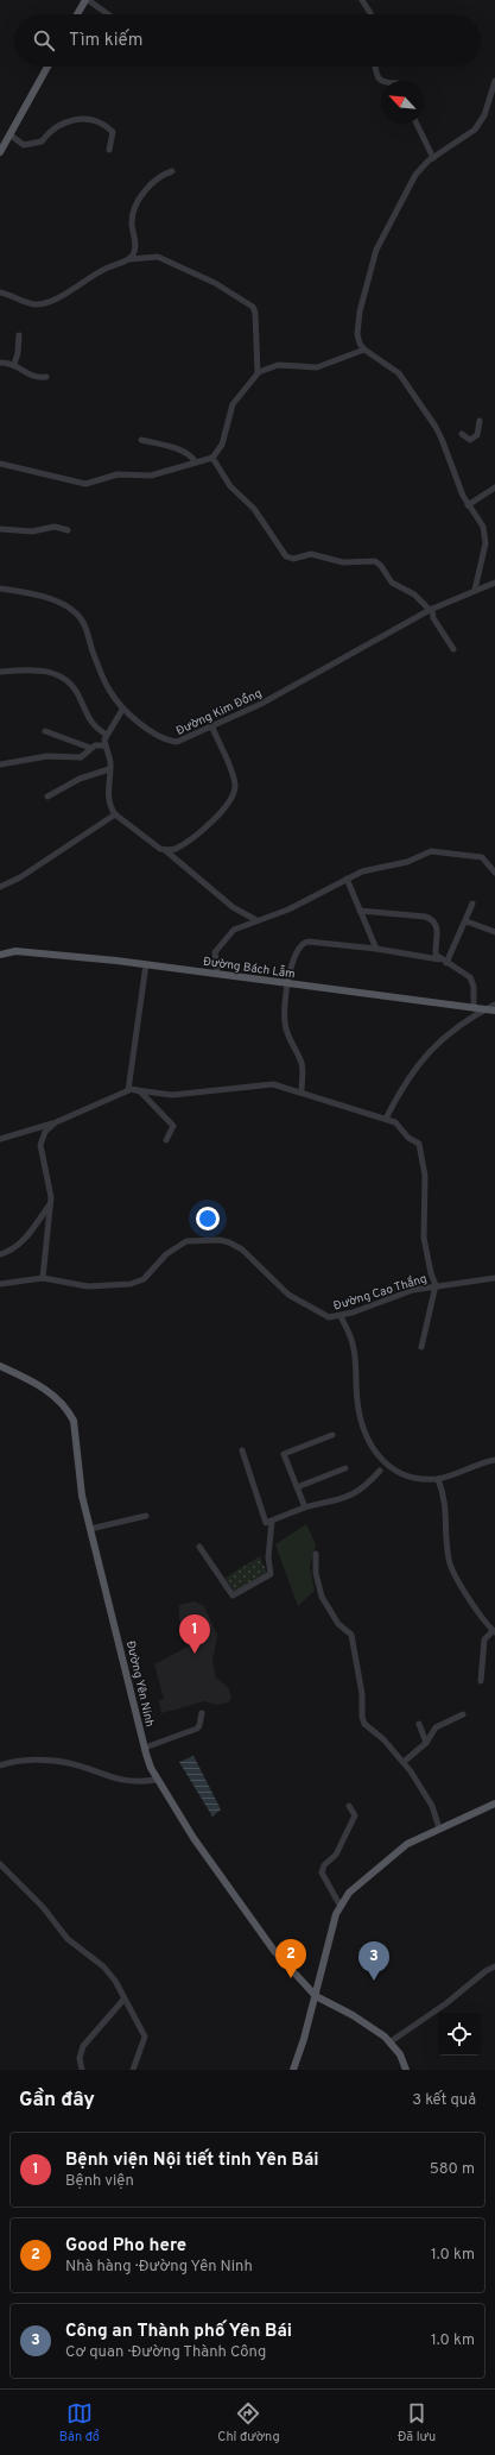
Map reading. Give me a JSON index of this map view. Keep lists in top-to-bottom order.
{
  "streets": {
    "main road": ["Đường Bách Lẫm", "Đường Yên Ninh"],
    "street": ["Đường Kim Đồng", "Đường Cao Thắng"]
  },
  "north": "top left",
  "page": {
    "search": "Tìm kiếm",
    "pins": ["1", "2", "3"],
    "heading": ["Gần đây", "3 kết quả"],
    "list": [
      {
        "mark": "1",
        "name": "Bệnh viện Nội tiết tỉnh Yên Bái",
        "note": "Bệnh viện",
        "value": "580 m"
      },
      {
        "mark": "2",
        "name": "Good Pho here",
        "note": "Nhà hàng · Đường Yên Ninh",
        "value": "1.0 km"
      },
      {
        "mark": "3",
        "name": "Công an Thành phố Yên Bái",
        "note": "Cơ quan · Đường Thành Công",
        "value": "1.0 km"
      }
    ],
    "nav": ["Bản đồ", "Chỉ đường", "Đã lưu"]
  }
}
